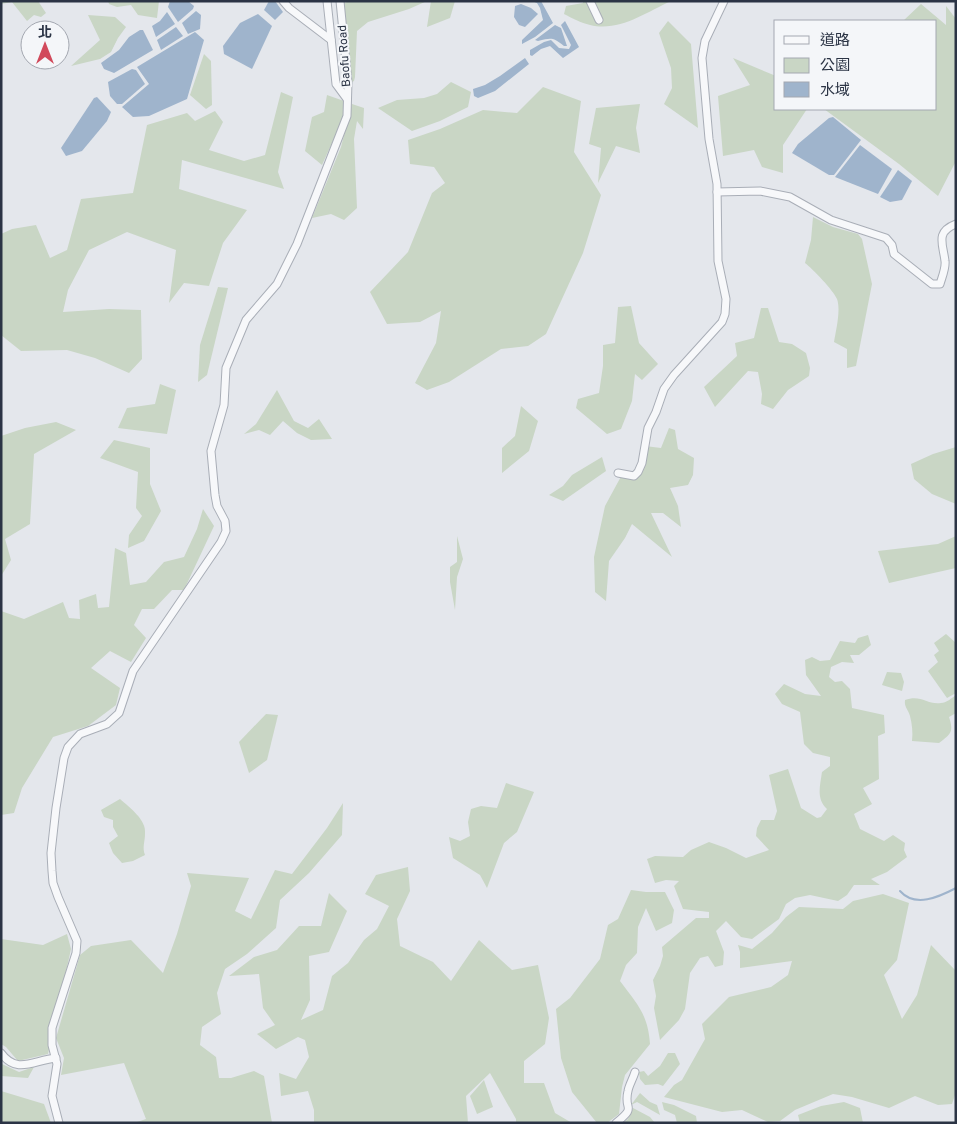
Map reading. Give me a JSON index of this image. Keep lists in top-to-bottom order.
{
  "streets": {
    "street": ["Baofu Road"]
  },
  "legend": ["道路", "公園", "水域"],
  "north": "top"
}
